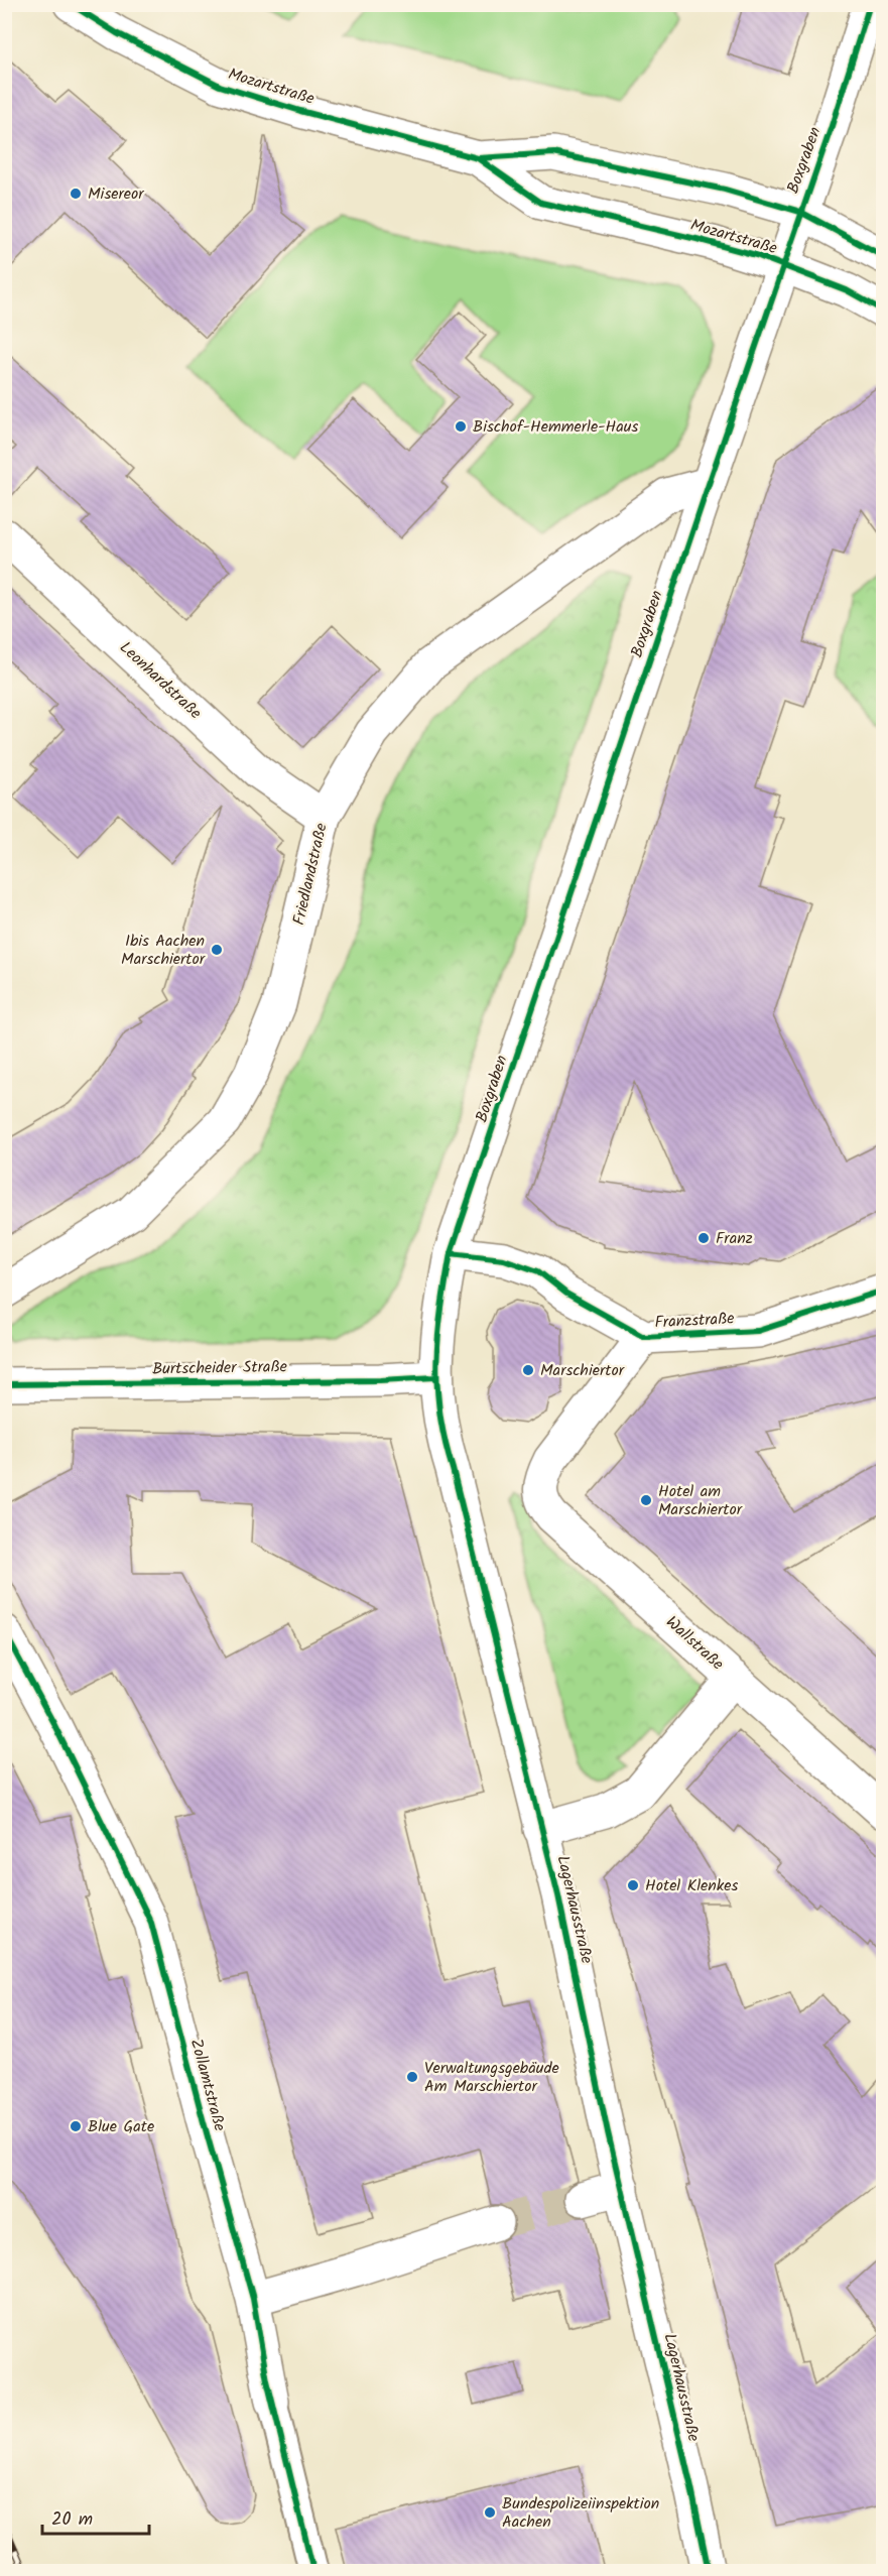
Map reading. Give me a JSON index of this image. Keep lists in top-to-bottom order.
{
  "streets": {
    "main road": [
      "Mozartstraße",
      "Boxgraben",
      "Leonhardstraße",
      "Friedlandstraße",
      "Franzstraße",
      "Burtscheider Straße",
      "Wallstraße",
      "Lagerhausstraße",
      "Zollamtstraße"
    ]
  },
  "crossings": [
    ["Mozartstraße", "Boxgraben"],
    ["Boxgraben", "Friedlandstraße"],
    ["Boxgraben", "Franzstraße"],
    ["Boxgraben", "Lagerhausstraße"],
    ["Leonhardstraße", "Friedlandstraße"],
    ["Franzstraße", "Wallstraße"],
    ["Franzstraße", "Lagerhausstraße"],
    ["Burtscheider Straße", "Lagerhausstraße"]
  ],
  "places": [
    "Misereor",
    "Bischof-Hemmerle-Haus",
    "Ibis Aachen Marschiertor",
    "Franz",
    "Marschiertor",
    "Hotel am Marschiertor",
    "Hotel Klenkes",
    "Verwaltungsgebäude Am Marschiertor",
    "Blue Gate",
    "Bundespolizeiinspektion Aachen"
  ],
  "scale_bar": "20 m"
}
